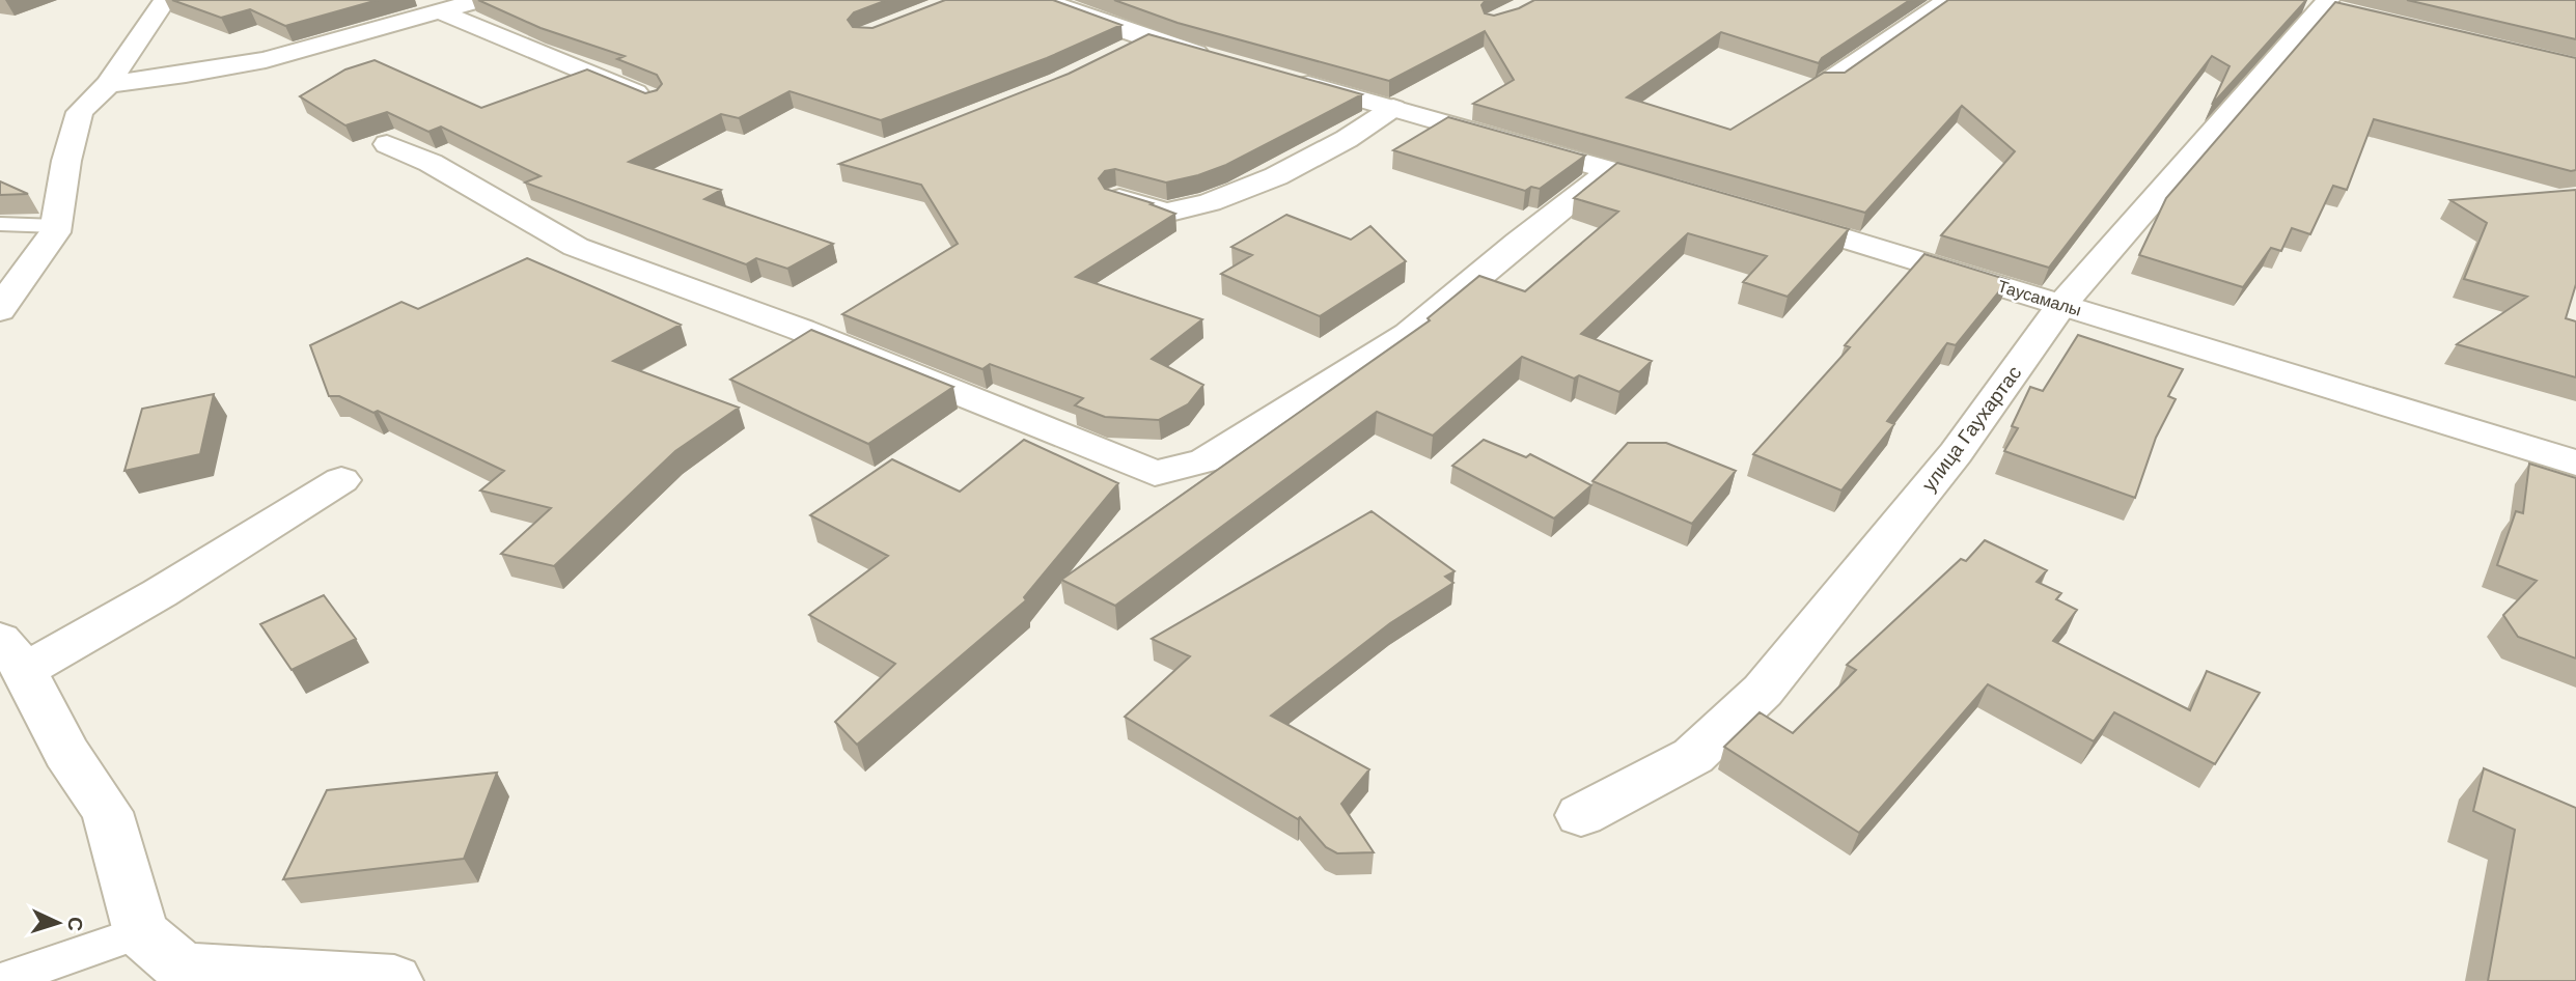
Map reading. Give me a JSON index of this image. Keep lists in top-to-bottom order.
{
  "streets": {
    "street": ["Таусамалы", "улица Гаухартас"]
  },
  "crossings": [
    ["Таусамалы", "улица Гаухартас"]
  ],
  "north": "right"
}
